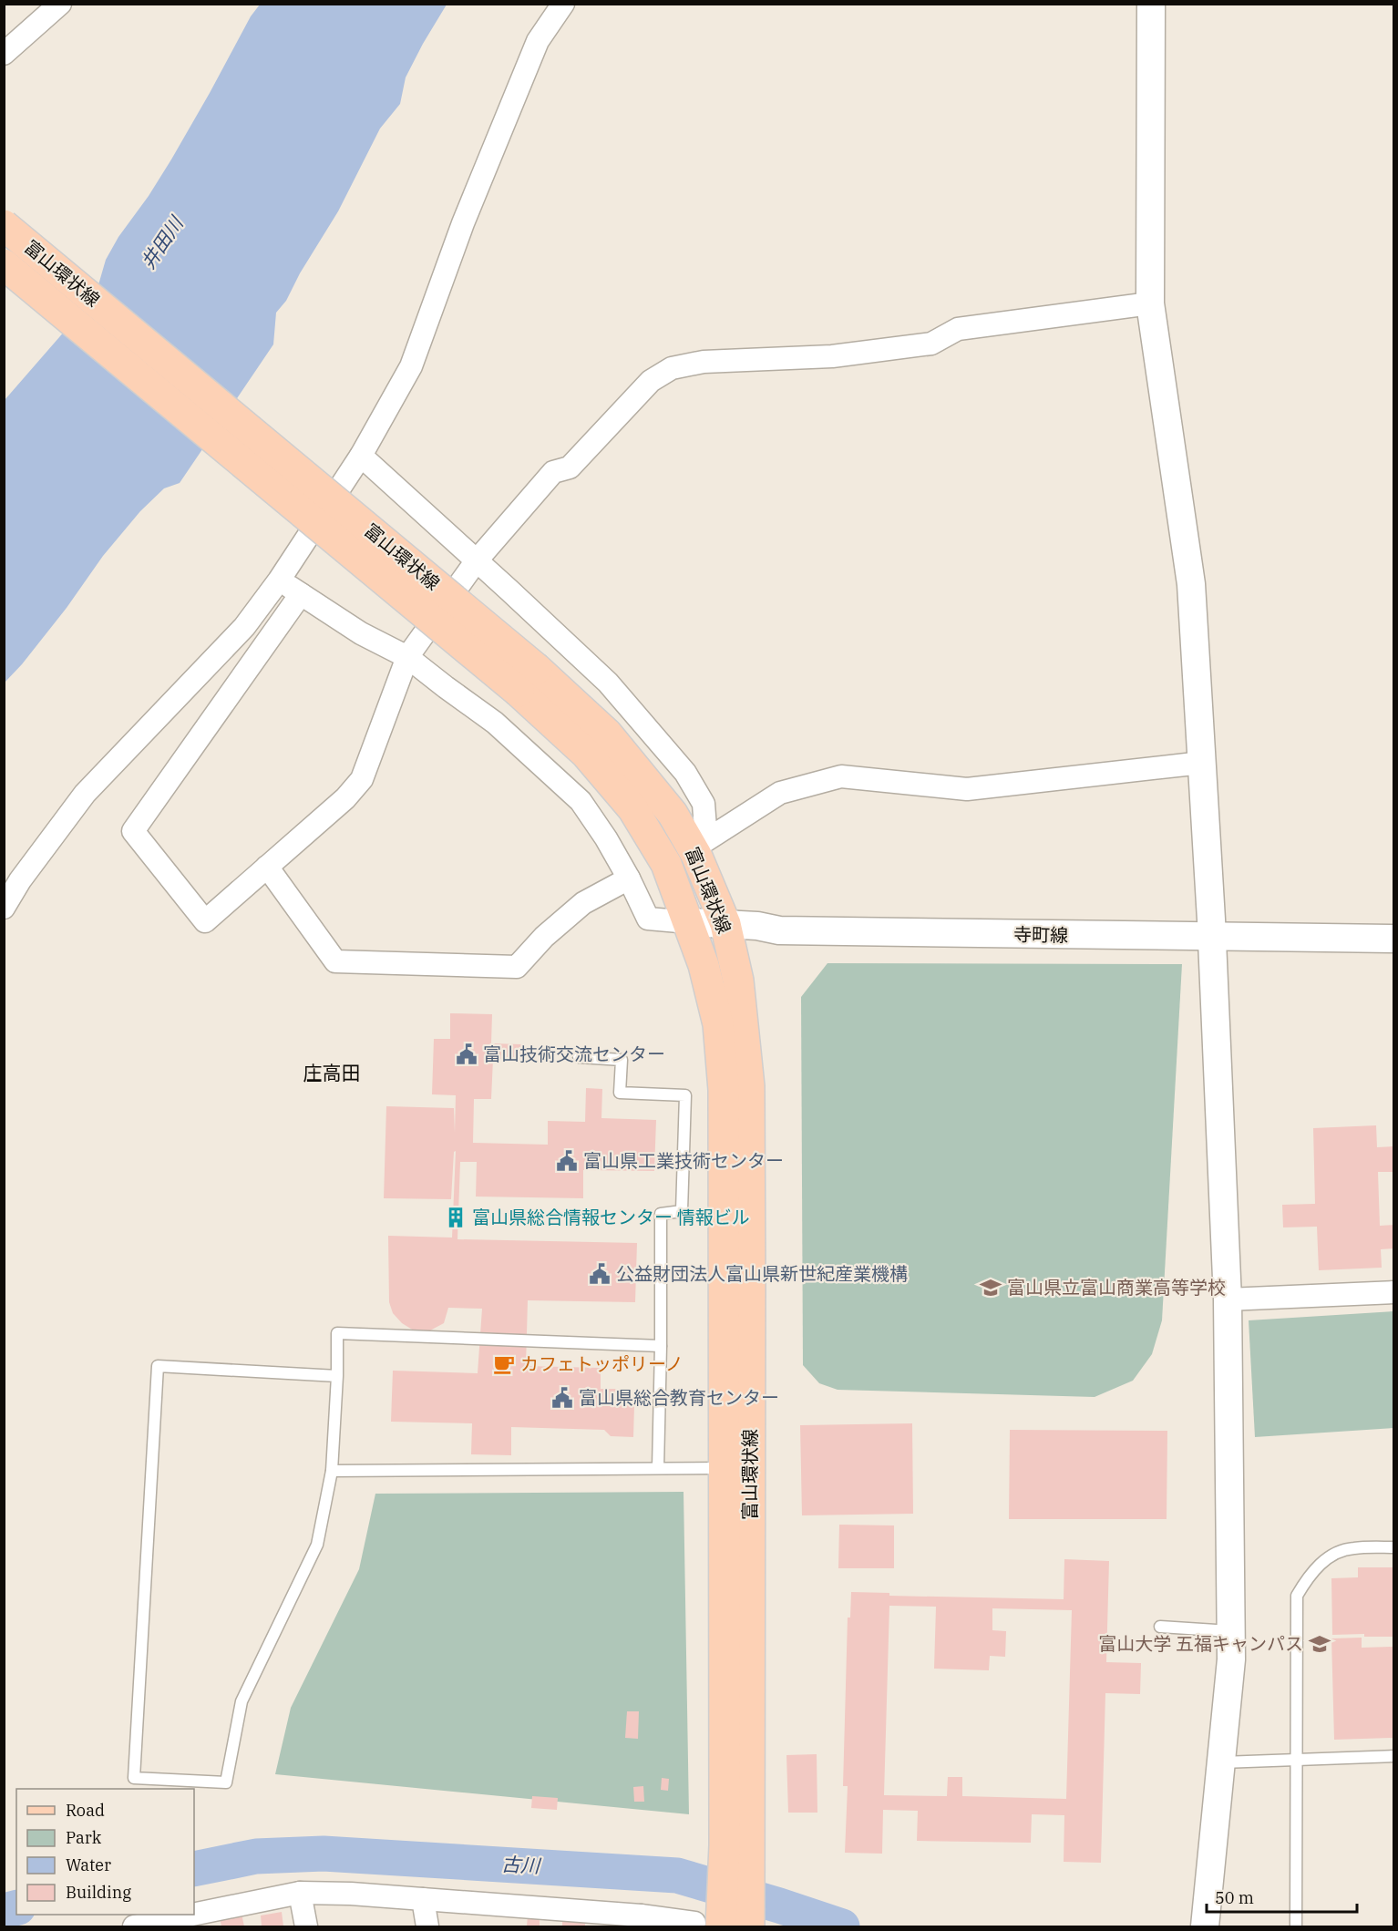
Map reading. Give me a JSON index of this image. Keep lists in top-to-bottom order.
{
  "streets": {
    "main road": ["富山環状線"],
    "street": ["寺町線"]
  },
  "crossings": [
    ["富山環状線", "寺町線"]
  ],
  "districts": ["庄高田"],
  "water": ["井田川", "古川"],
  "places": {
    "public building": [
      "富山技術交流センター",
      "富山県工業技術センター",
      "公益財団法人富山県新世紀産業機構",
      "富山県総合教育センター"
    ],
    "building": ["富山県総合情報センター 情報ビル"],
    "school or university": ["富山県立富山商業高等学校", "富山大学 五福キャンパス"],
    "cafe": ["カフェトッポリーノ"]
  },
  "legend": [
    "Road",
    "Park",
    "Water",
    "Building"
  ],
  "scale_bar": "50 m"
}
